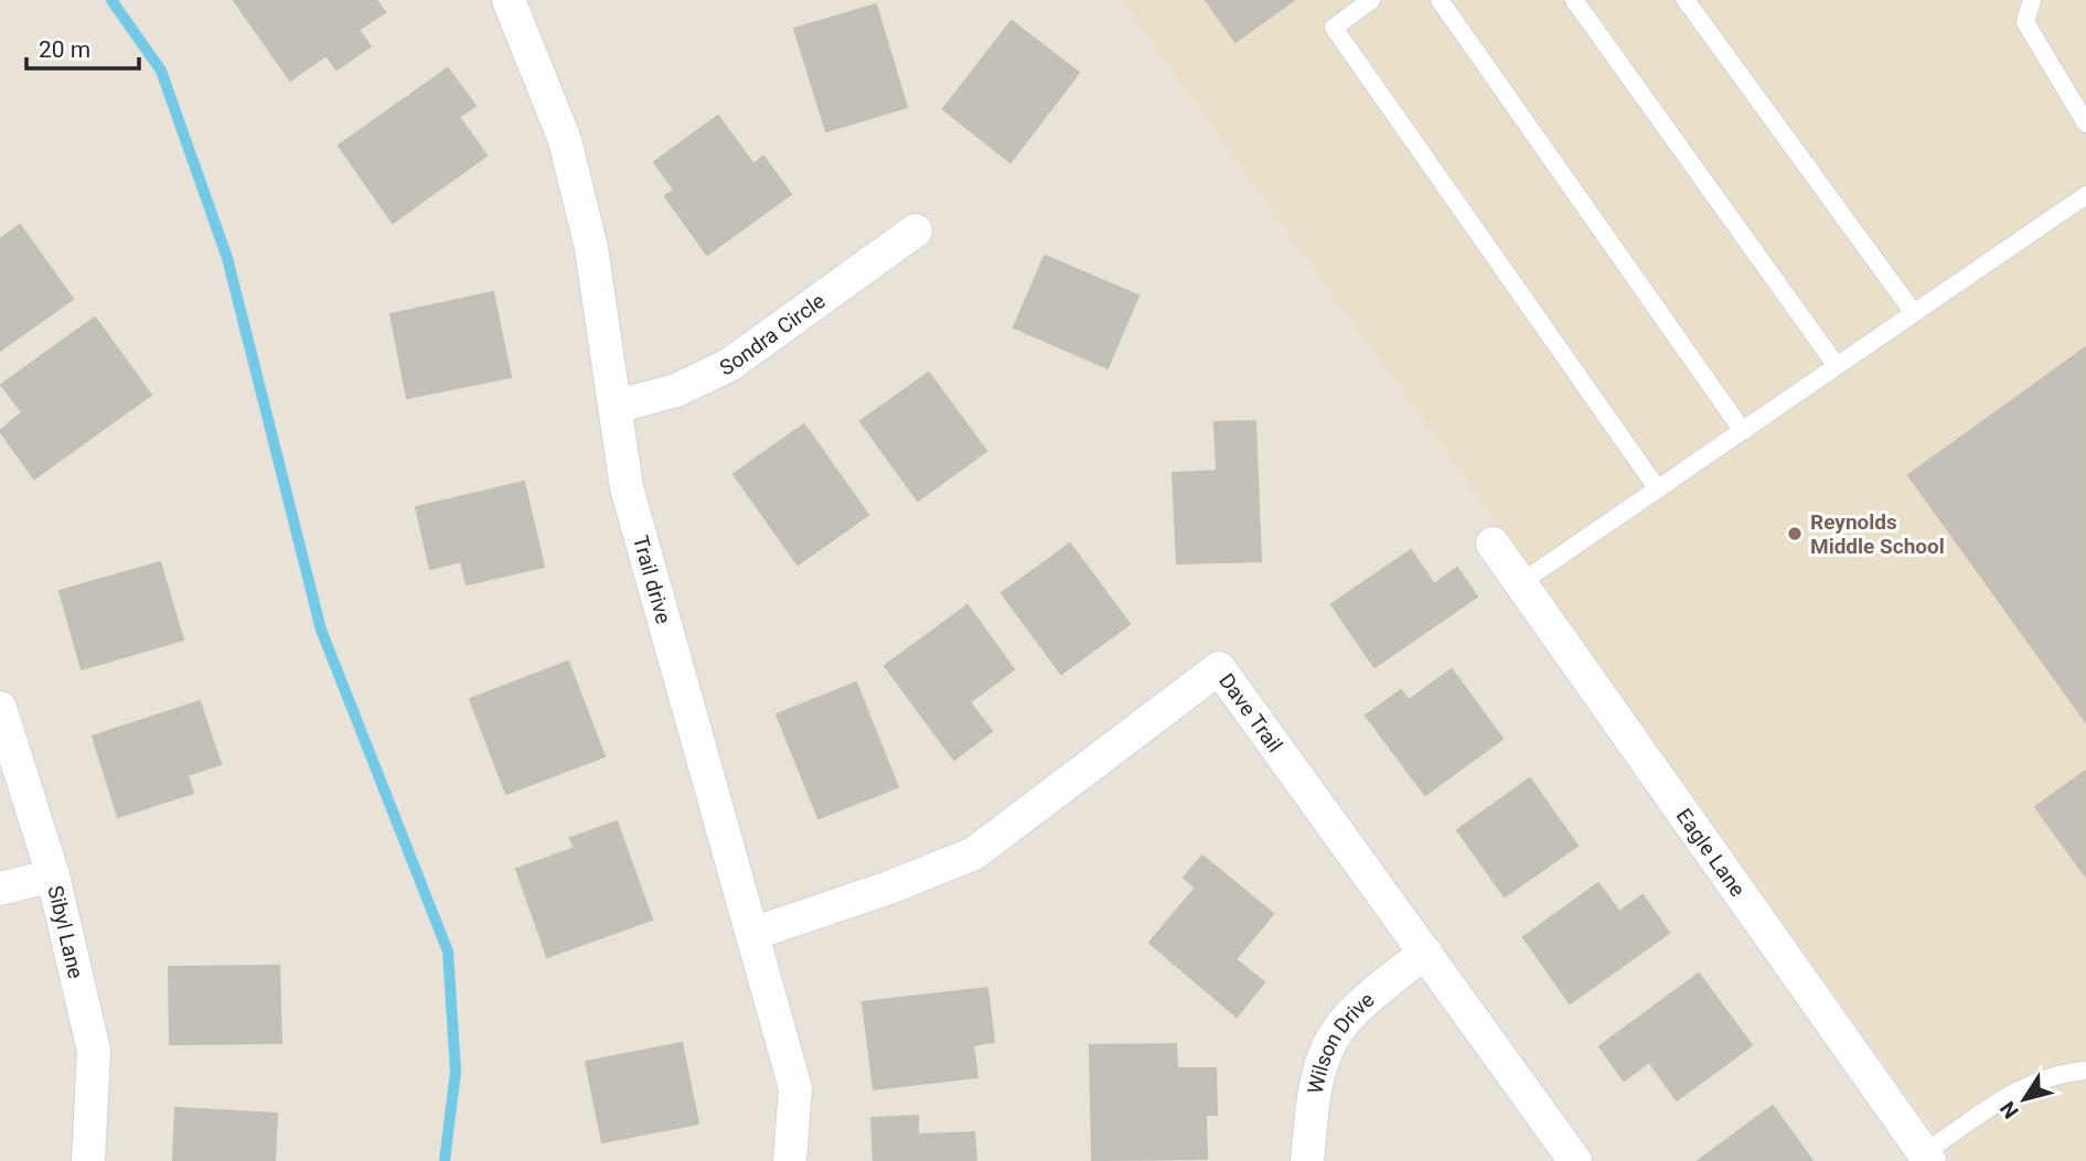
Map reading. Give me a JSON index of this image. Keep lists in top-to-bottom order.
{
  "streets": {
    "street": [
      "Sondra Circle",
      "Trail drive",
      "Dave Trail",
      "Eagle Lane",
      "Sibyl Lane",
      "Wilson Drive"
    ]
  },
  "crossings": [
    ["Sondra Circle", "Trail drive"],
    ["Trail drive", "Dave Trail"],
    ["Dave Trail", "Wilson Drive"]
  ],
  "places": ["Reynolds Middle School"],
  "scale_bar": "20 m",
  "north": "bottom left"
}
